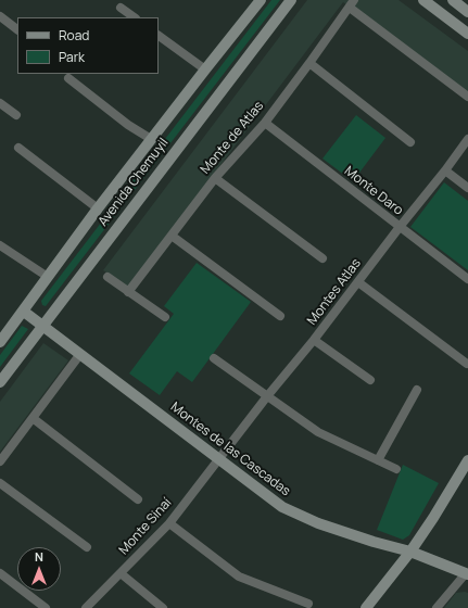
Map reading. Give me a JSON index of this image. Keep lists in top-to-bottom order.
{
  "streets": {
    "main road": ["Avenida Chemuyil", "Montes de las Cascadas"],
    "street": [
      "Monte de Atlas",
      "Monte Daro",
      "Montes Atlas",
      "Monte Sinaí"
    ]
  },
  "crossings": [
    ["Monte de Atlas", "Monte Daro"],
    ["Avenida Chemuyil", "Montes de las Cascadas"],
    ["Monte Daro", "Montes Atlas"],
    ["Montes Atlas", "Montes de las Cascadas"],
    ["Montes Atlas", "Monte Sinaí"],
    ["Montes de las Cascadas", "Monte Sinaí"]
  ],
  "legend": ["Road", "Park"],
  "north": "top"
}
